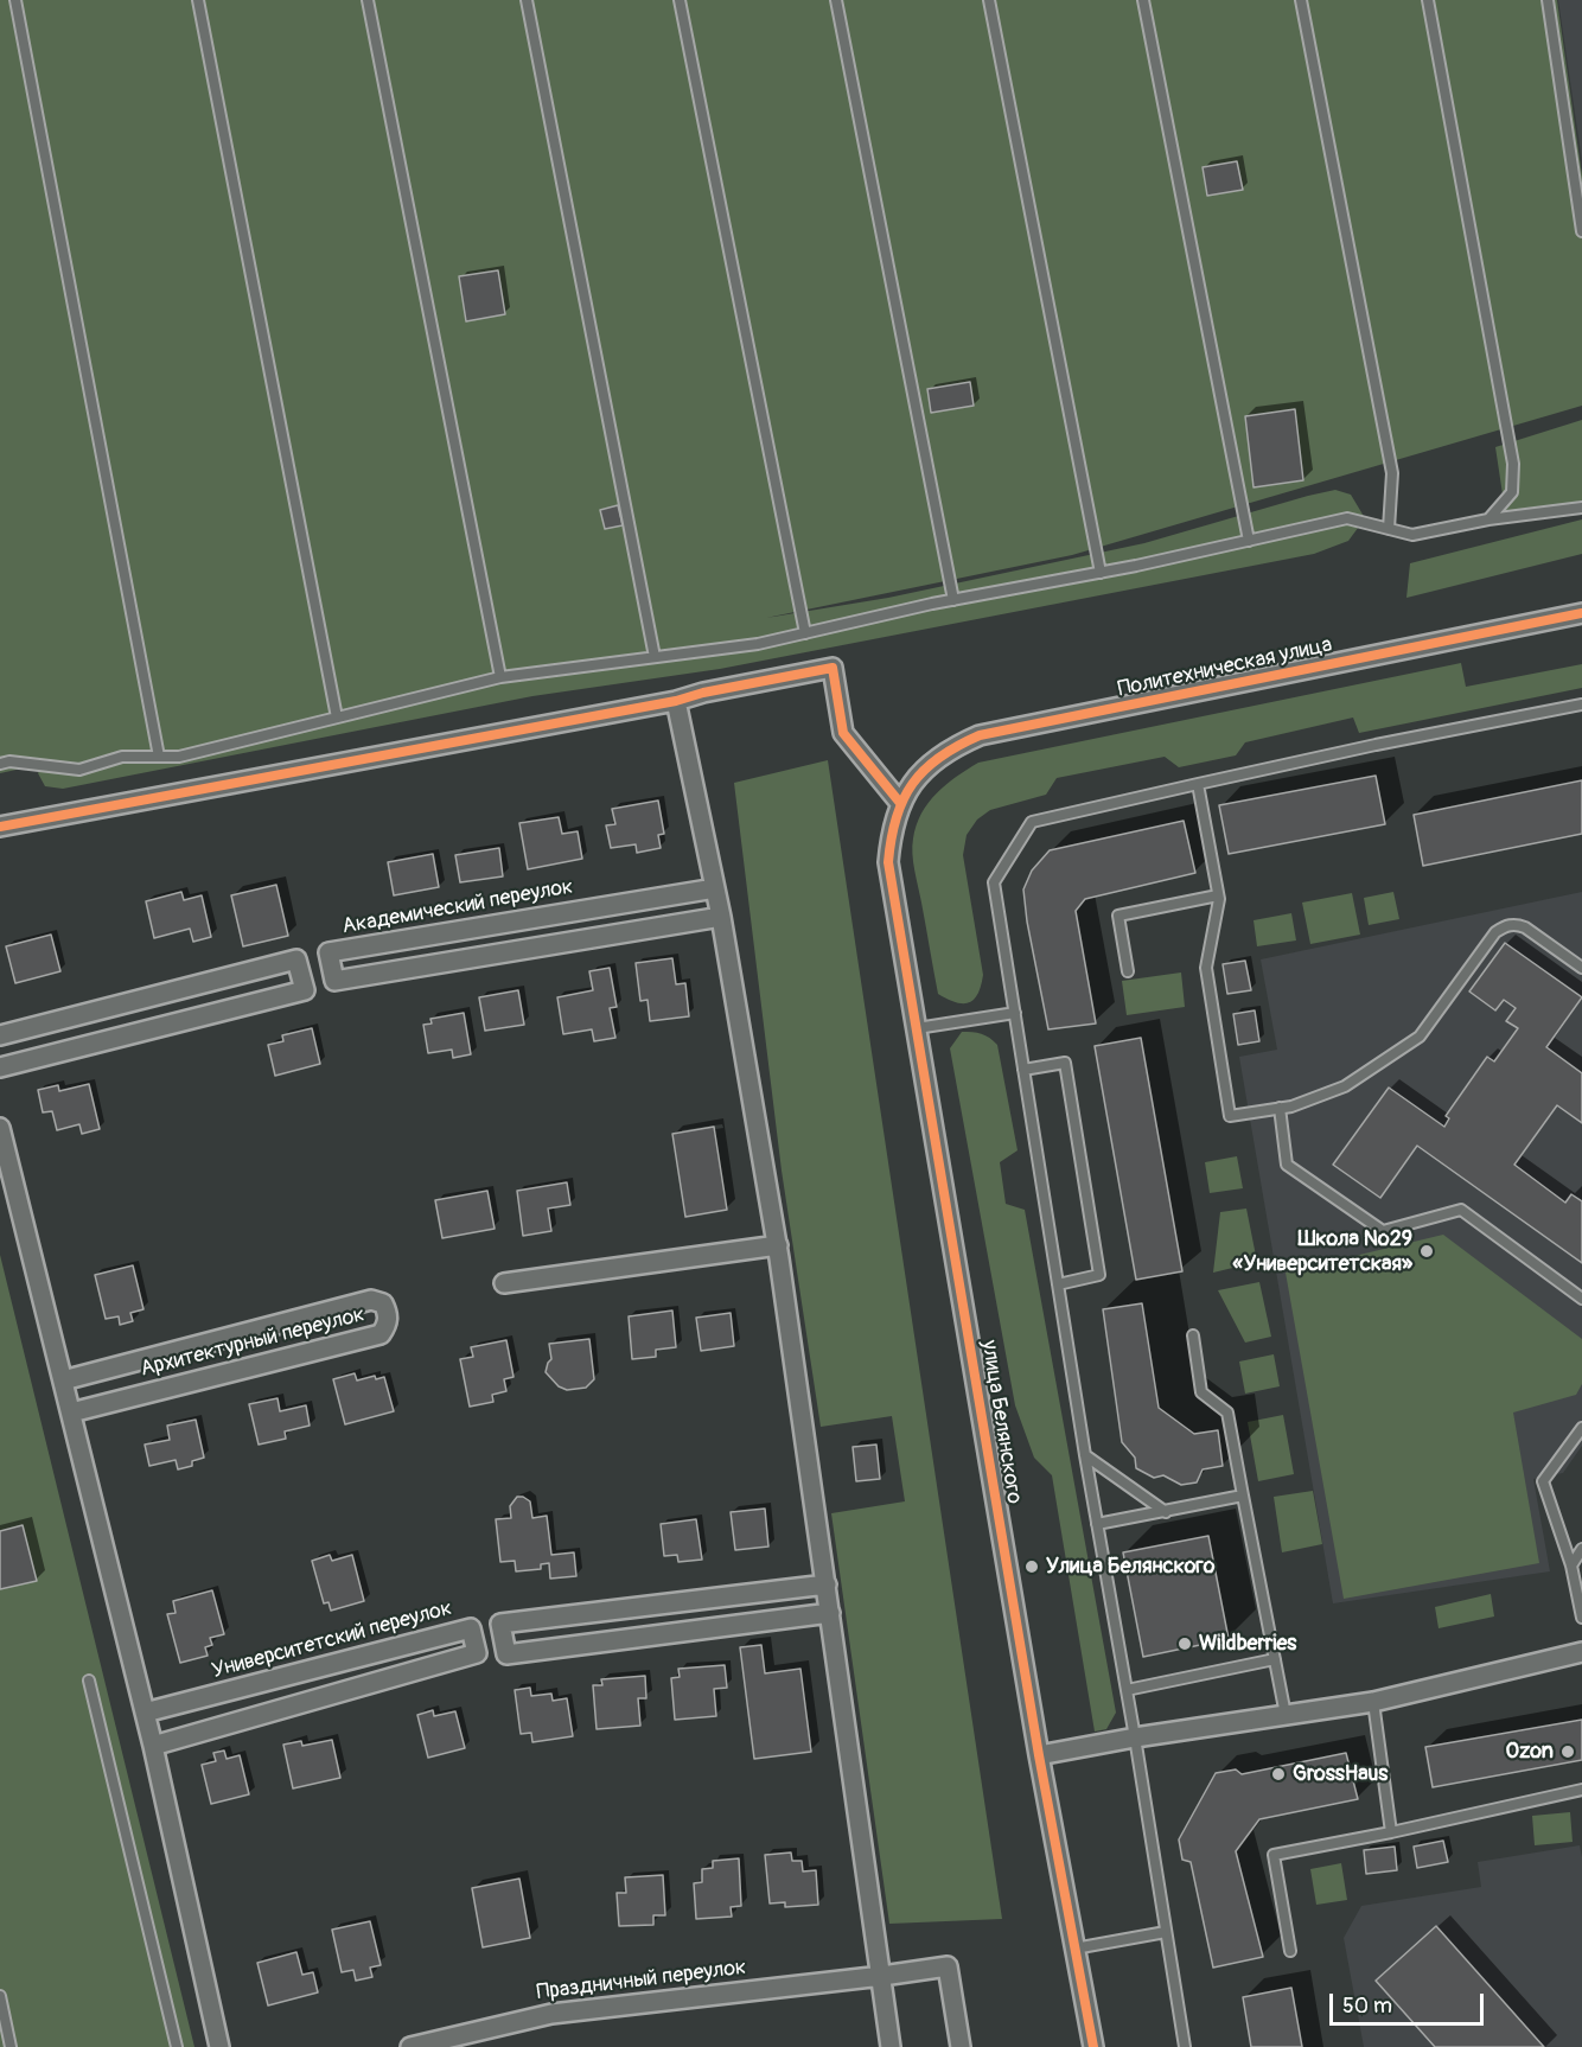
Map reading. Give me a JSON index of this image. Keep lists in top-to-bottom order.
{
  "streets": {
    "street": [
      "Политехническая улица",
      "Академический переулок",
      "Архитектурный переулок",
      "улица Белянского",
      "Университетский переулок",
      "Праздничный переулок"
    ]
  },
  "crossings": [
    ["Политехническая улица", "улица Белянского"]
  ],
  "places": [
    "Школа №29 «Университетская»",
    "Улица Белянского",
    "Wildberries",
    "Ozon",
    "GrossHaus"
  ],
  "scale_bar": "50 m"
}
